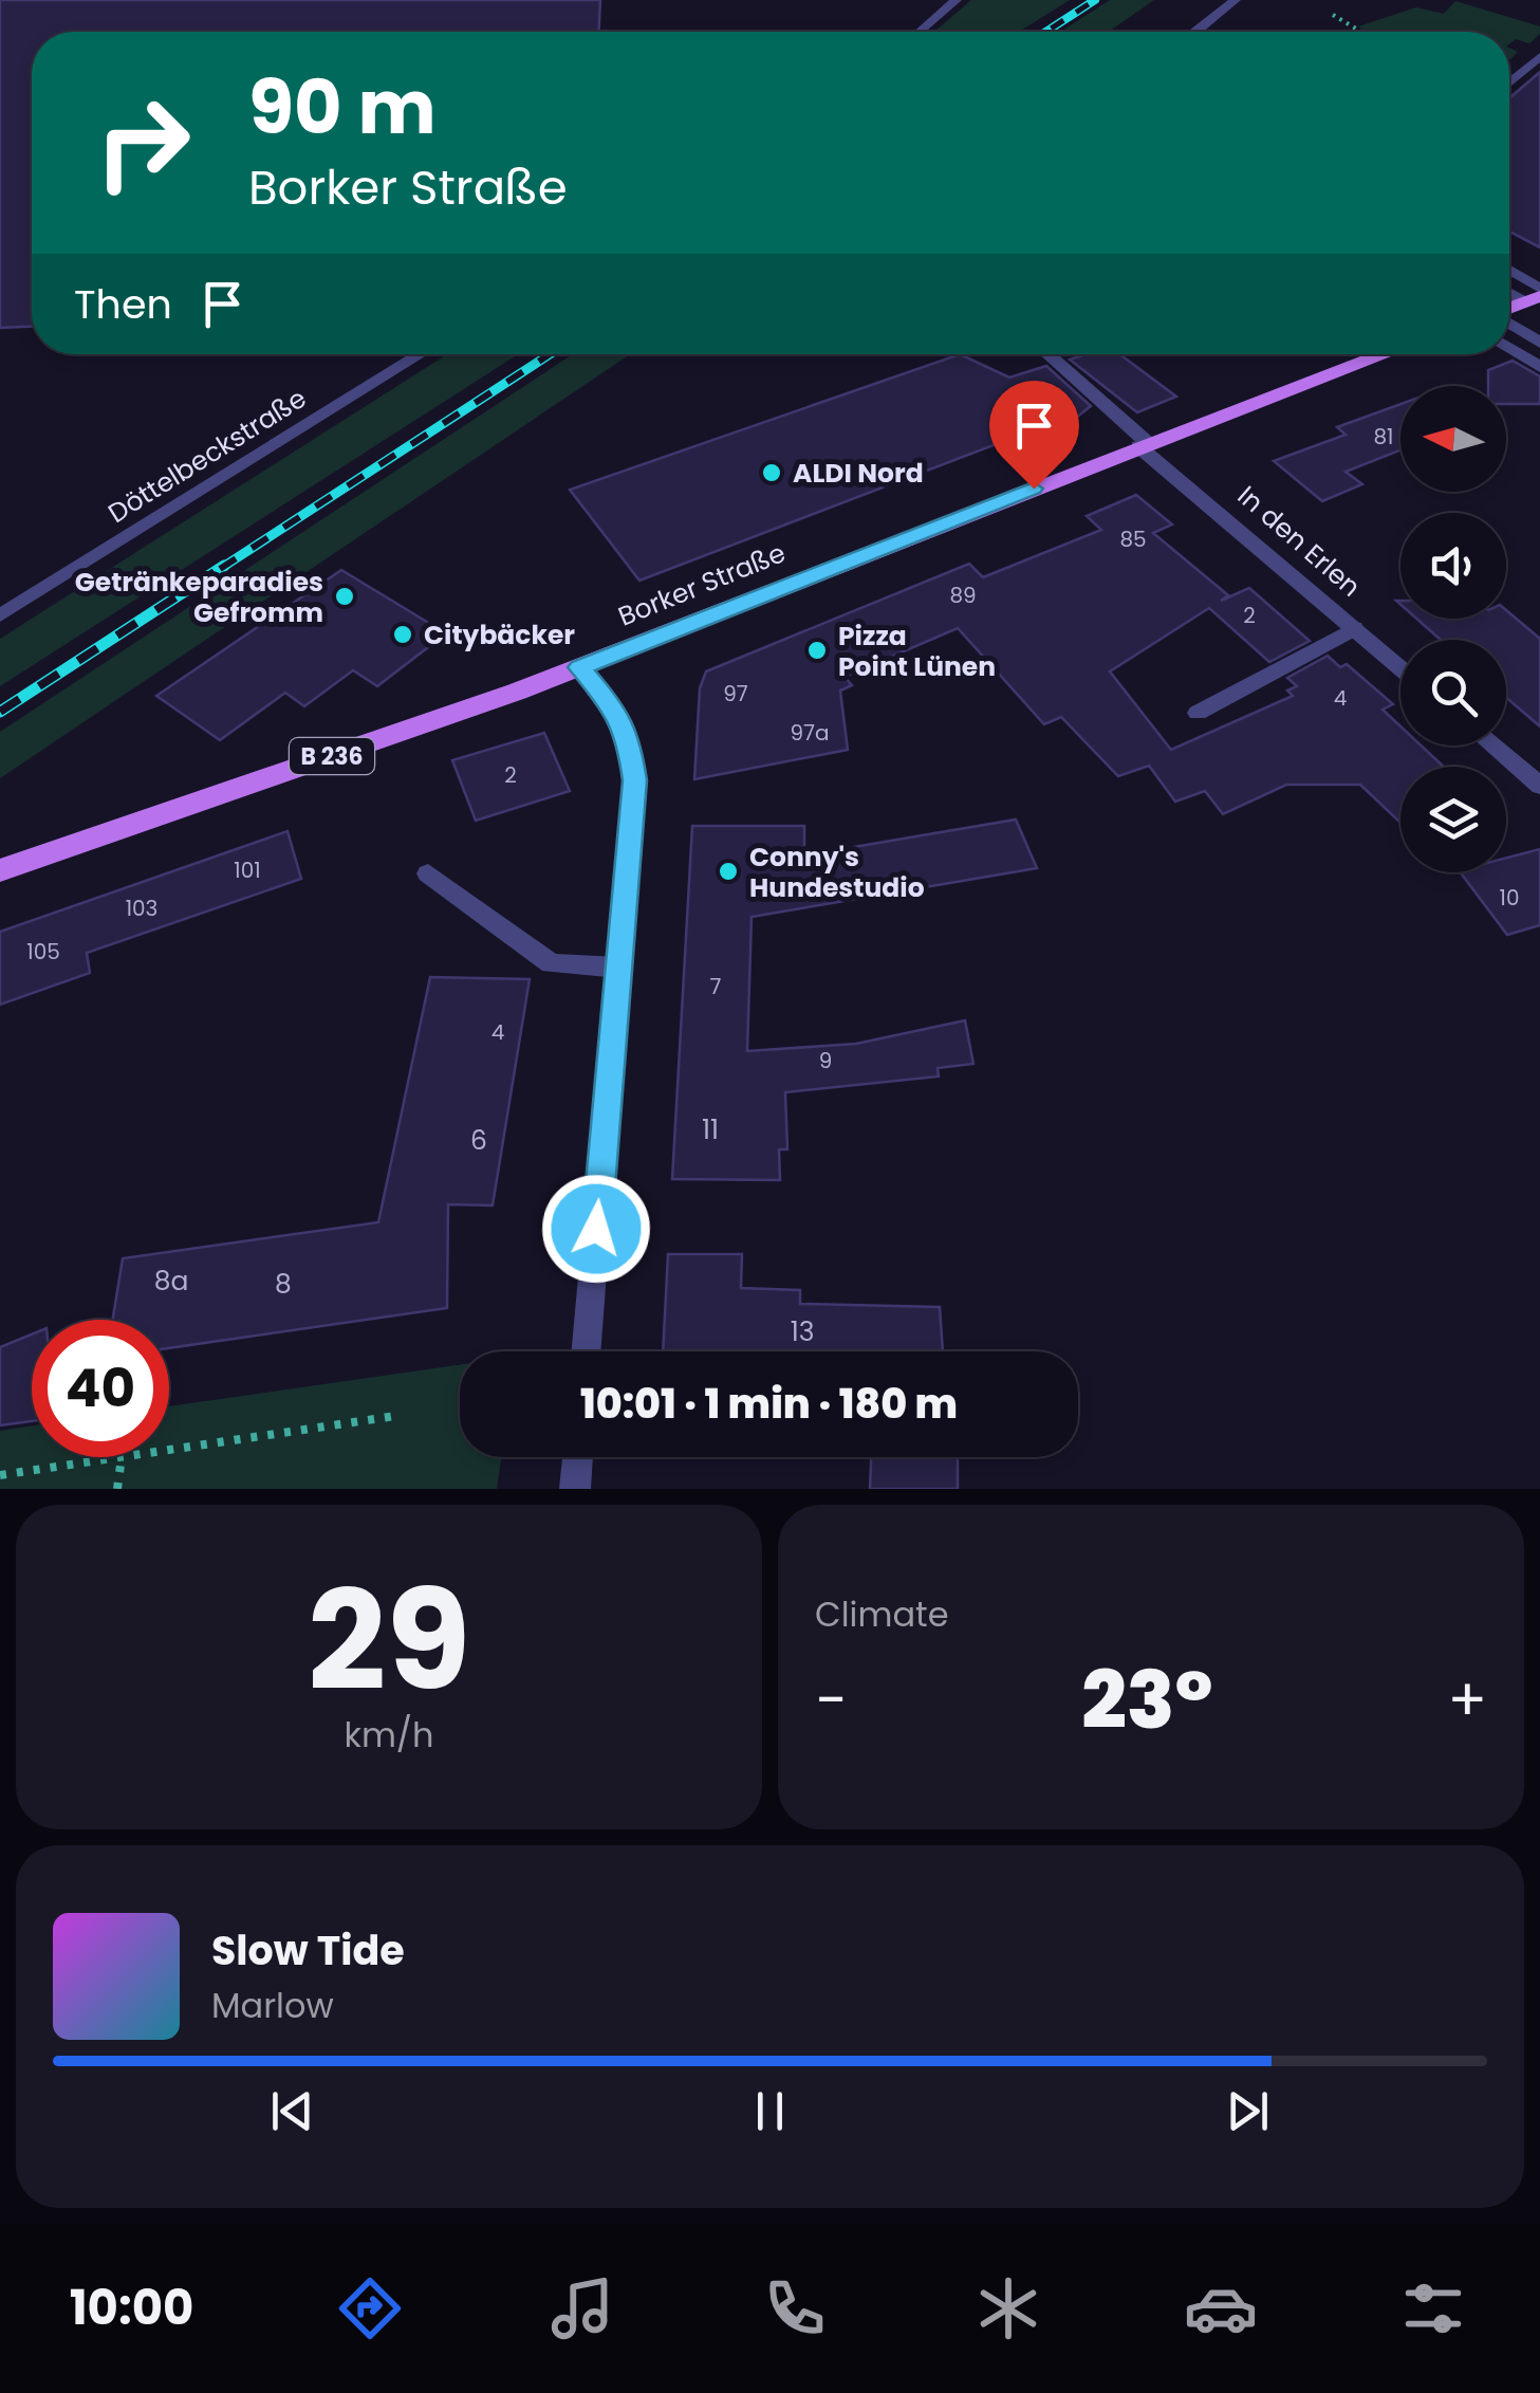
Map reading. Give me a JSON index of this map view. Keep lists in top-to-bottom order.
{
  "streets": {
    "main road": ["Borker Straße", "B 236"],
    "street": ["Döttelbeckstraße", "In den Erlen"]
  },
  "crossings": [
    ["In den Erlen", "Borker Straße"]
  ],
  "places": [
    "ALDI Nord",
    "Getränkeparadies Gefromm",
    "Citybäcker",
    "Pizza Point Lünen",
    "Conny's Hundestudio"
  ],
  "house_numbers": [
    "81",
    "85",
    "89",
    "2",
    "97",
    "4",
    "97a",
    "2",
    "101",
    "10",
    "103",
    "105",
    "7",
    "4",
    "9",
    "11",
    "6",
    "8a",
    "8",
    "13"
  ],
  "north": "left",
  "page": {
    "turn": ["90 m", "Borker Straße"],
    "then": "Then",
    "limit": "40",
    "trip": "10:01 · 1 min · 180 m",
    "tile": [
      ["29", "km/h"],
      "Climate"
    ],
    "heat": ["−", "23°", "+"],
    "song": ["Slow Tide", "Marlow"],
    "tabs": "10:00"
  }
}
